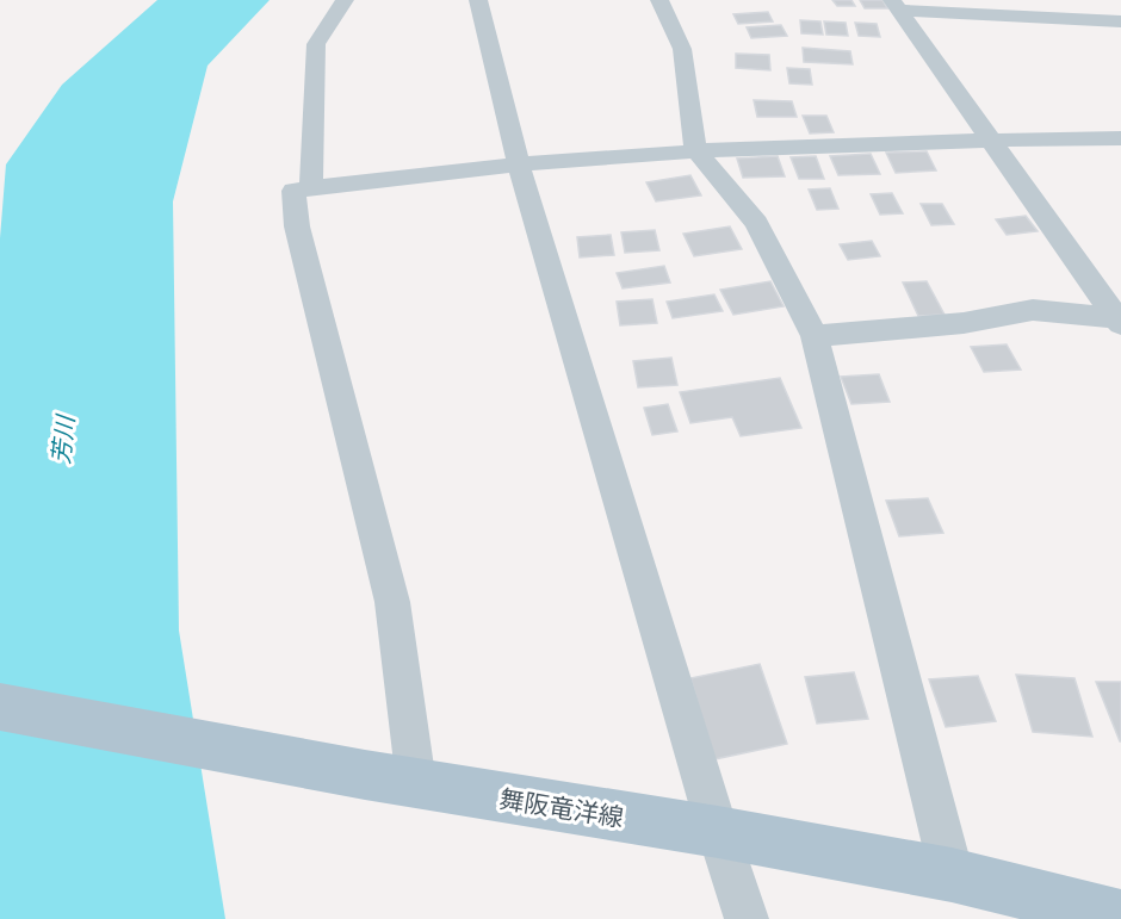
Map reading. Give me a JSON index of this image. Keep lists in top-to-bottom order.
{
  "streets": {
    "main road": ["舞阪竜洋線"]
  },
  "water": ["芳川"]
}
